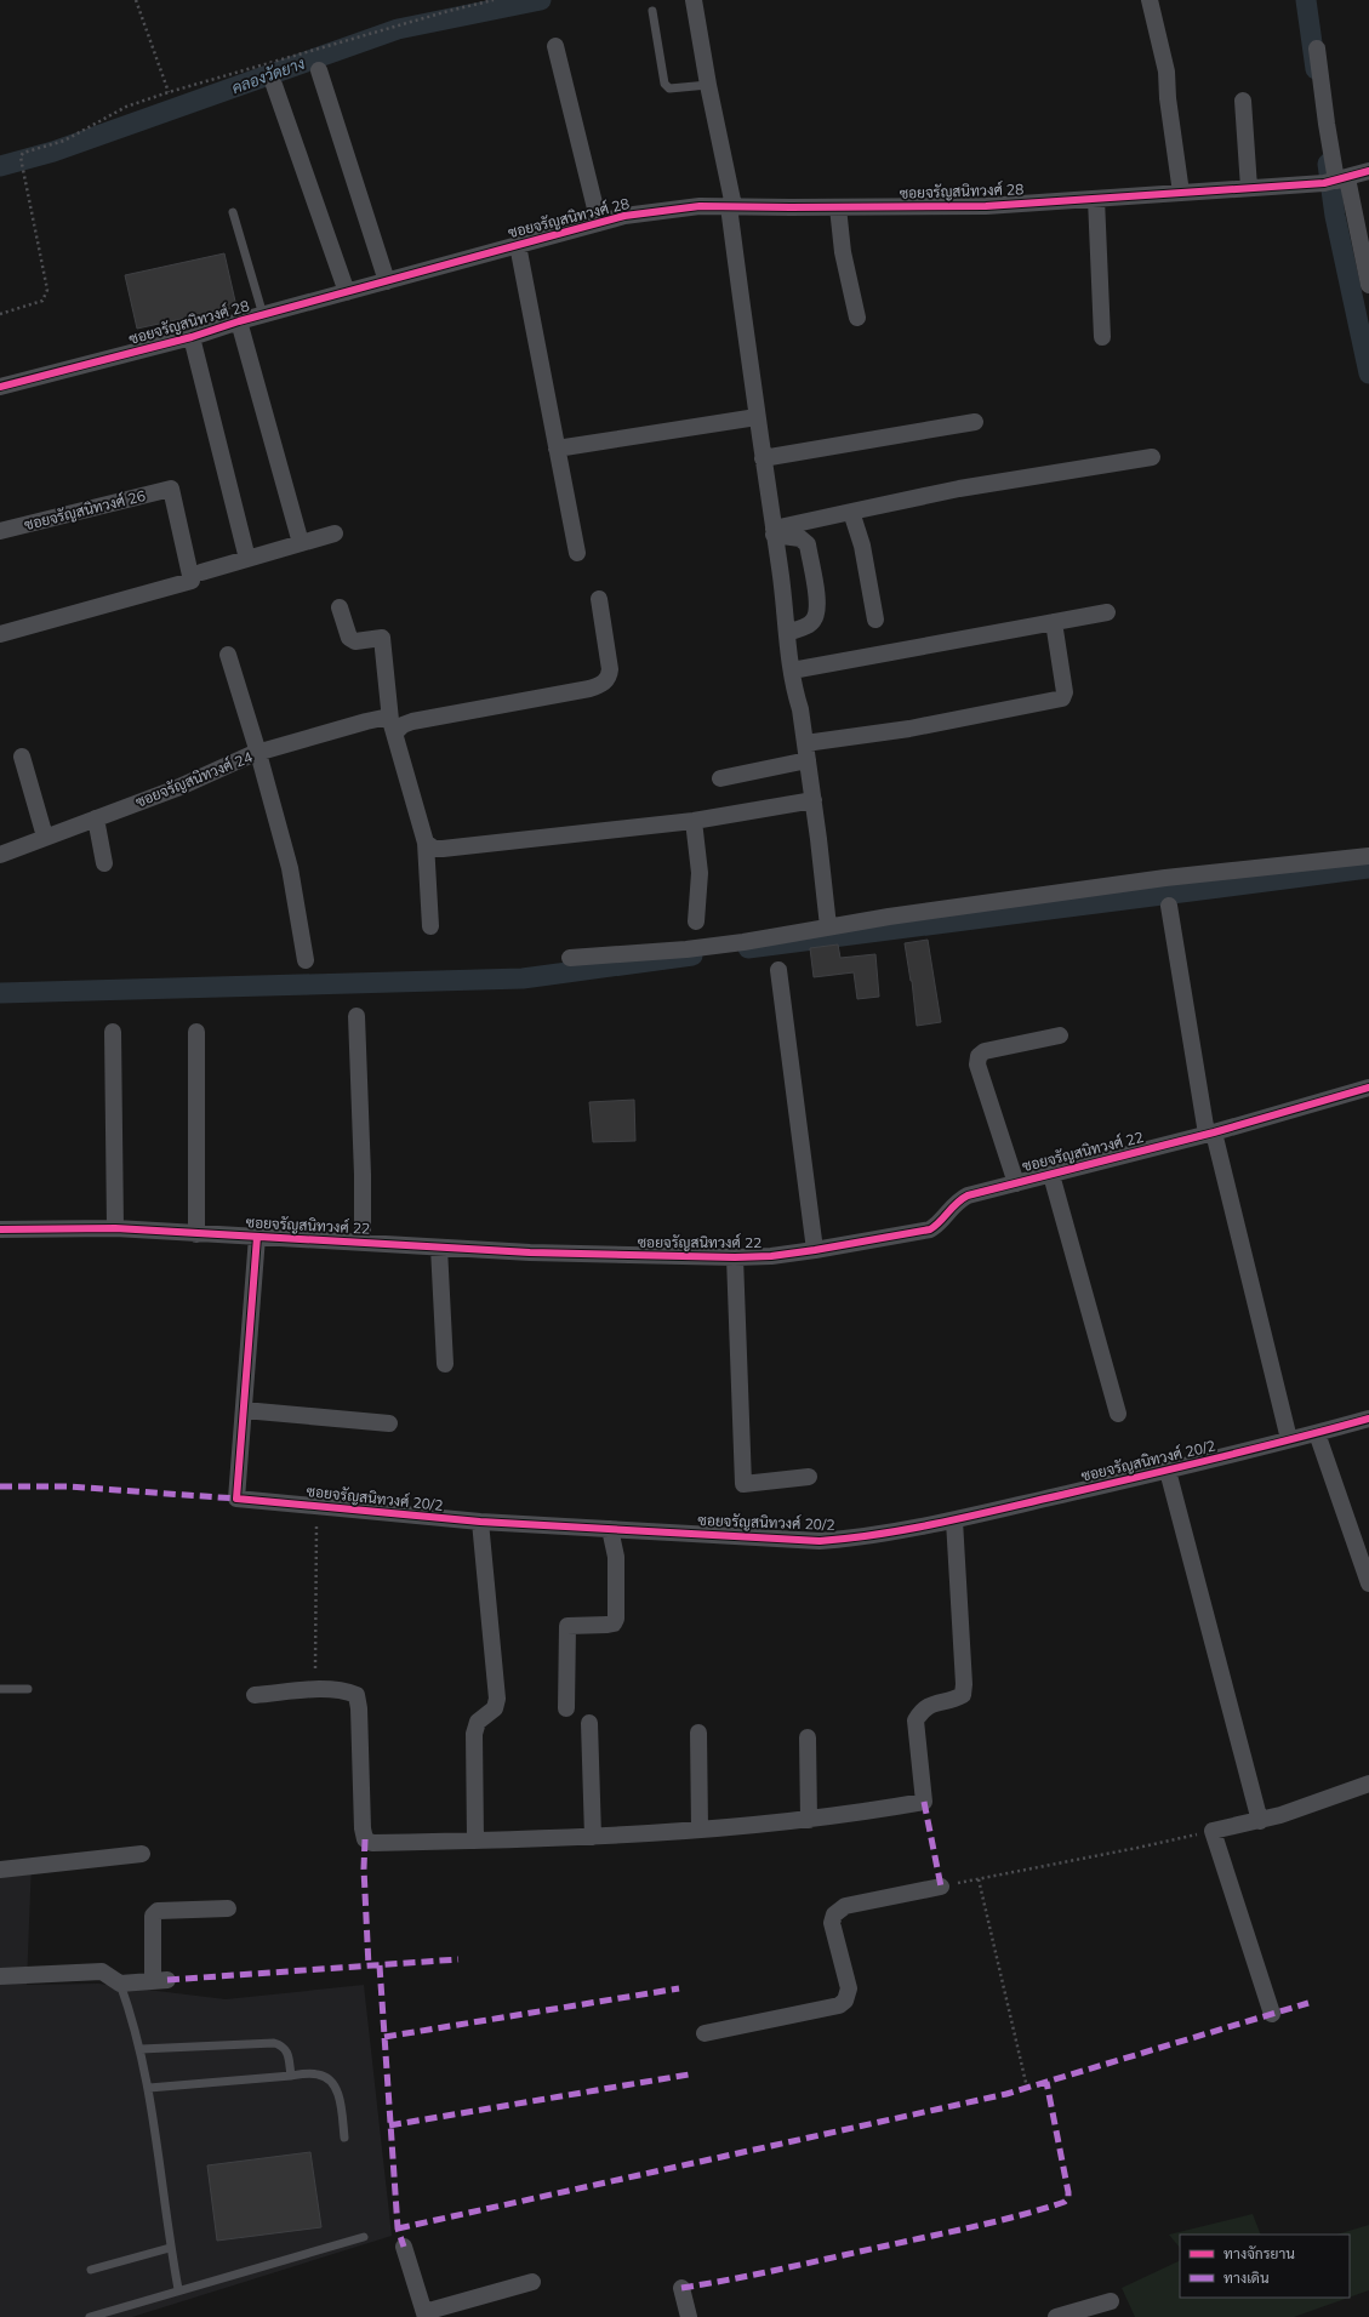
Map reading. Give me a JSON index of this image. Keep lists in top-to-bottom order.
{
  "streets": {
    "street": [
      "ซอยจรัญสนิทวงศ์ 28",
      "ซอยจรัญสนิทวงศ์ 26",
      "ซอยจรัญสนิทวงศ์ 24",
      "ซอยจรัญสนิทวงศ์ 22",
      "ซอยจรัญสนิทวงศ์ 20/2"
    ]
  },
  "water": ["คลองวัดยาง"],
  "legend": ["ทางจักรยาน", "ทางเดิน"]
}
